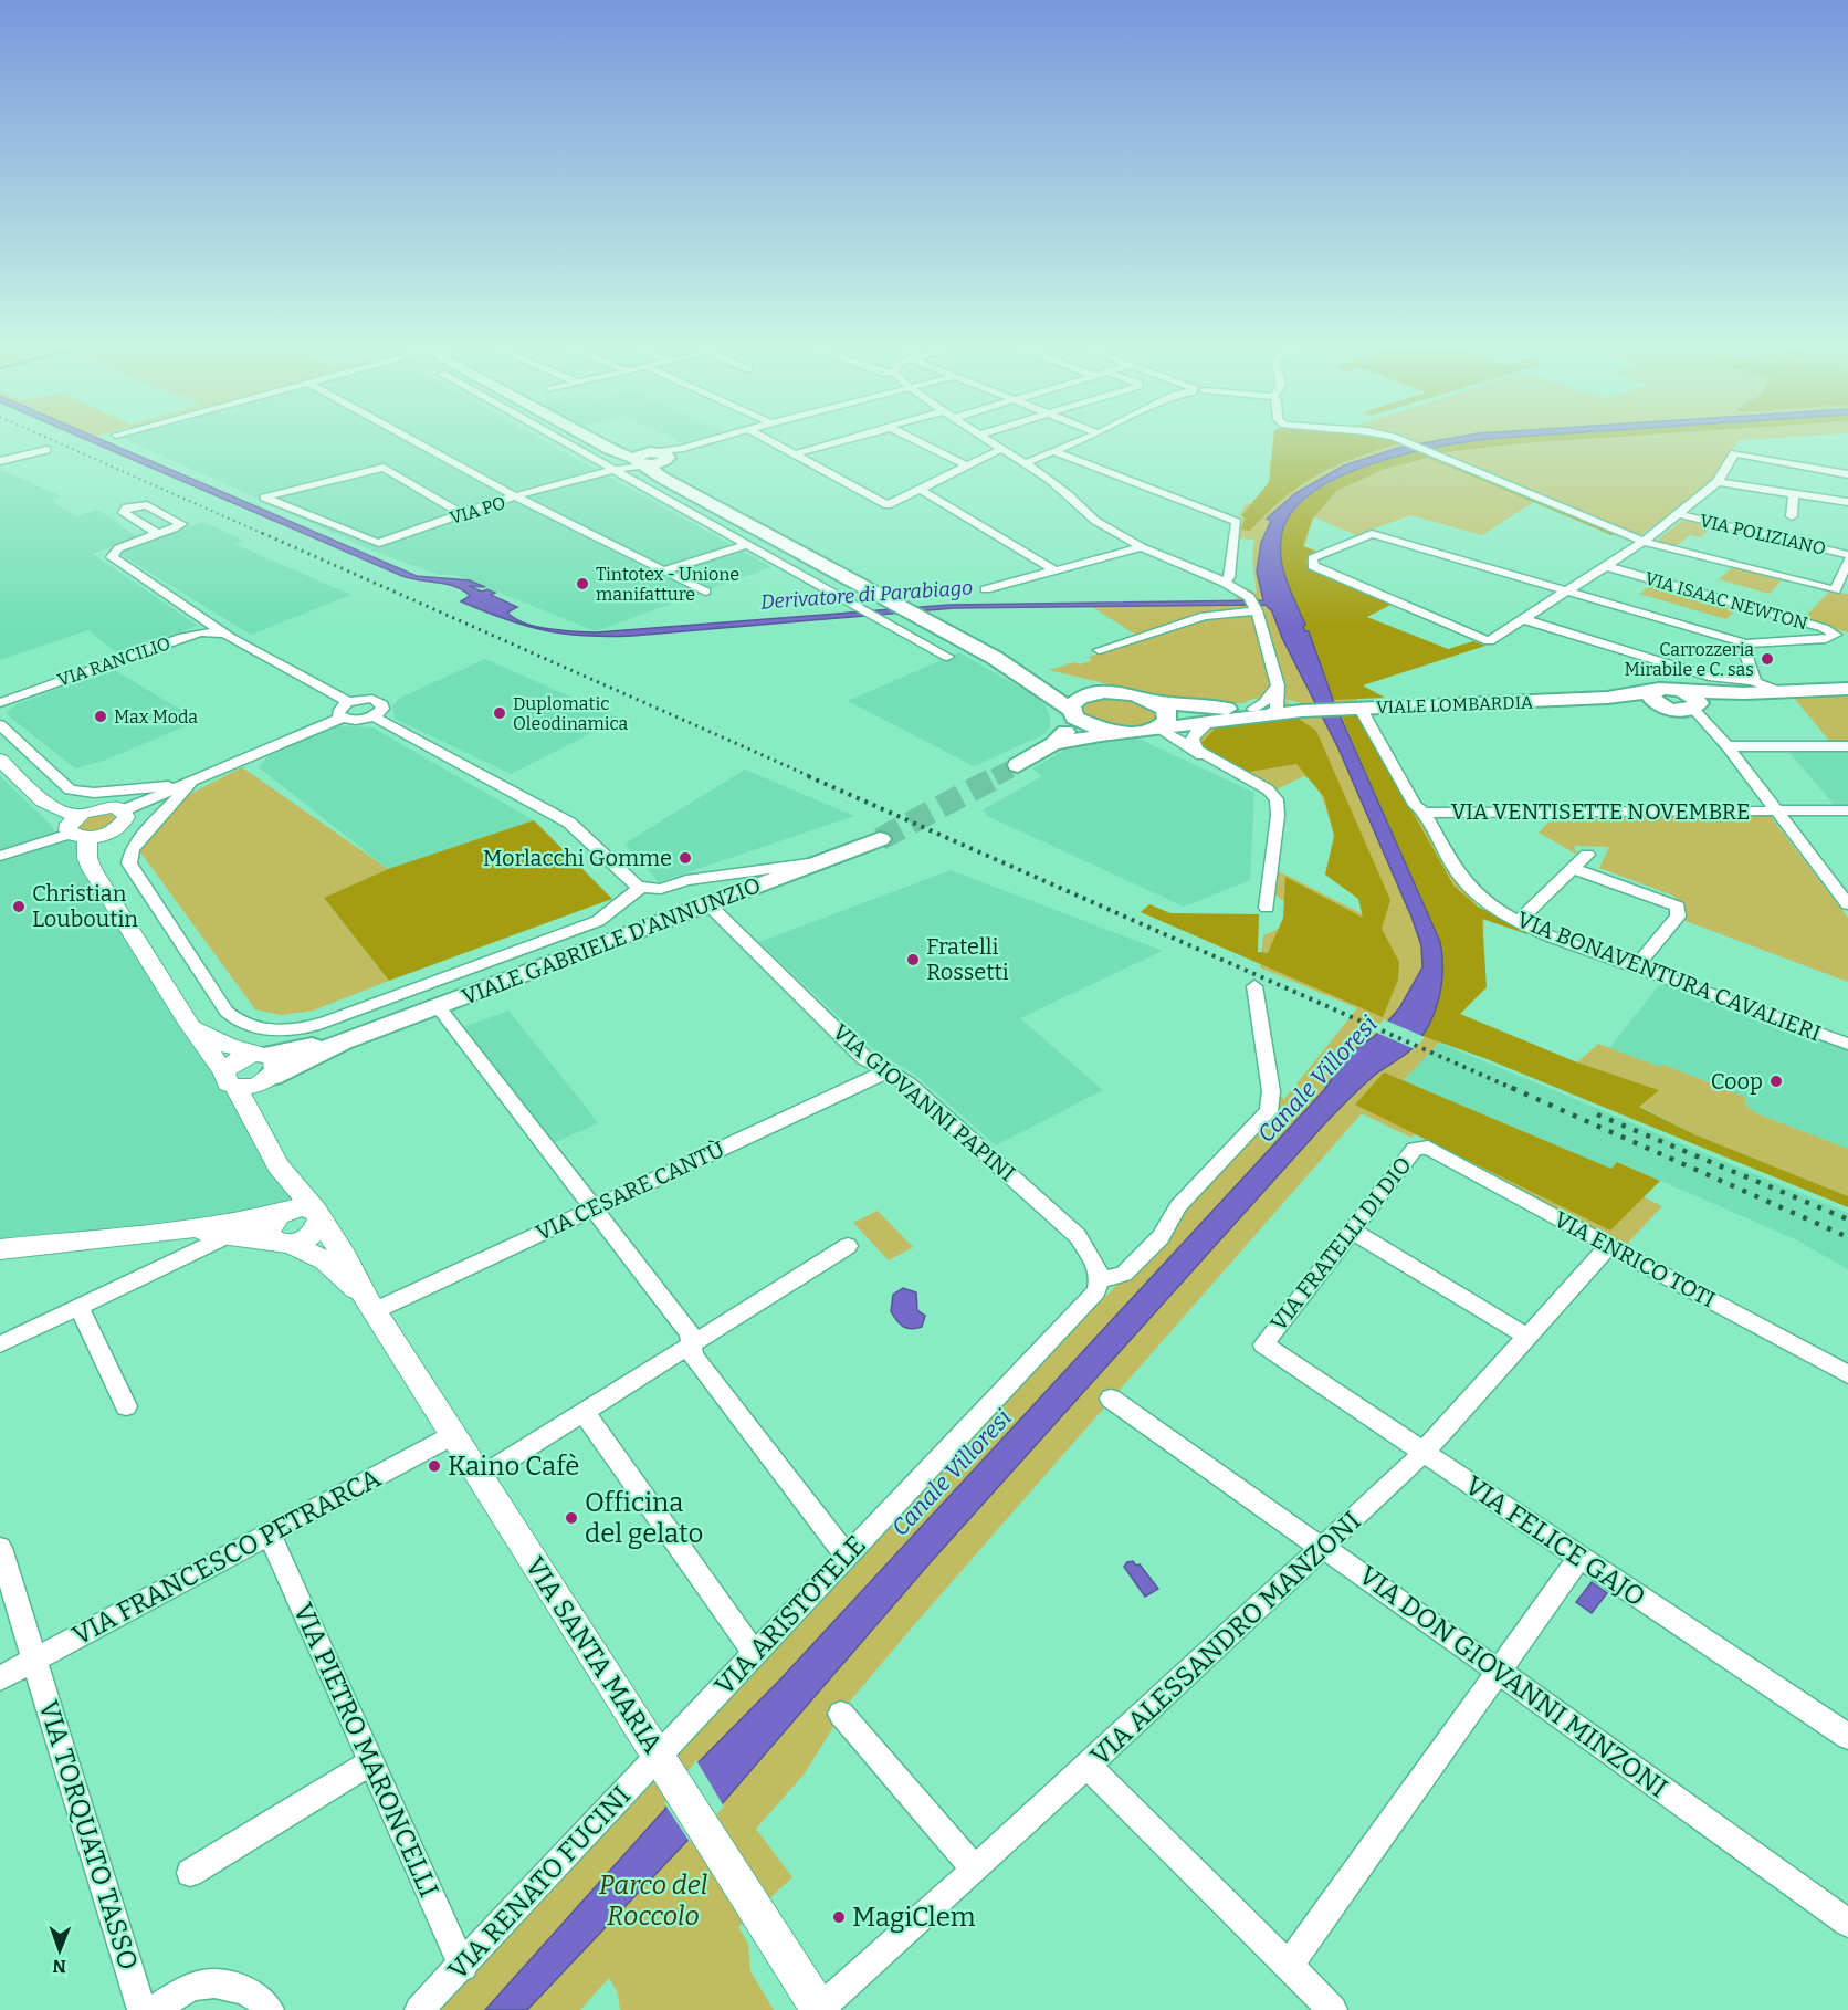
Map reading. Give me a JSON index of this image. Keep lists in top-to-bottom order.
{
  "streets": {
    "main road": ["VIALE LOMBARDIA", "VIALE GABRIELE D'ANNUNZIO"],
    "street": [
      "VIA PO",
      "VIA POLIZIANO",
      "VIA ISAAC NEWTON",
      "VIA RANCILIO",
      "VIA VENTISETTE NOVEMBRE",
      "VIA BONAVENTURA CAVALIERI",
      "VIA GIOVANNI PAPINI",
      "VIA CESARE CANTÙ",
      "VIA FRATELLI DI DIO",
      "VIA ENRICO TOTI",
      "VIA FELICE GAJO",
      "VIA FRANCESCO PETRARCA",
      "VIA ARISTOTELE",
      "VIA ALESSANDRO MANZONI",
      "VIA SANTA MARIA",
      "VIA DON GIOVANNI MINZONI",
      "VIA PIETRO MARONCELLI",
      "VIA TORQUATO TASSO",
      "VIA RENATO FUCINI"
    ]
  },
  "crossings": [
    ["VIA PO", "VIALE LOMBARDIA"],
    ["VIALE LOMBARDIA", "VIA BONAVENTURA CAVALIERI"],
    ["VIA VENTISETTE NOVEMBRE", "VIA BONAVENTURA CAVALIERI"],
    ["VIALE GABRIELE D'ANNUNZIO", "VIA GIOVANNI PAPINI"],
    ["VIALE GABRIELE D'ANNUNZIO", "VIA SANTA MARIA"],
    ["VIA GIOVANNI PAPINI", "VIA CESARE CANTÙ"],
    ["VIA GIOVANNI PAPINI", "VIA ARISTOTELE"],
    ["VIA CESARE CANTÙ", "VIA SANTA MARIA"],
    ["VIA FRATELLI DI DIO", "VIA ENRICO TOTI"],
    ["VIA FRATELLI DI DIO", "VIA FELICE GAJO"],
    ["VIA ENRICO TOTI", "VIA ALESSANDRO MANZONI"],
    ["VIA FELICE GAJO", "VIA ALESSANDRO MANZONI"],
    ["VIA FRANCESCO PETRARCA", "VIA SANTA MARIA"],
    ["VIA FRANCESCO PETRARCA", "VIA PIETRO MARONCELLI"],
    ["VIA FRANCESCO PETRARCA", "VIA TORQUATO TASSO"],
    ["VIA ARISTOTELE", "VIA SANTA MARIA"],
    ["VIA ARISTOTELE", "VIA RENATO FUCINI"],
    ["VIA ALESSANDRO MANZONI", "VIA SANTA MARIA"],
    ["VIA ALESSANDRO MANZONI", "VIA DON GIOVANNI MINZONI"],
    ["VIA SANTA MARIA", "VIA RENATO FUCINI"],
    ["VIA PIETRO MARONCELLI", "VIA RENATO FUCINI"]
  ],
  "water": ["Derivatore di Parabiago", "Canale Villoresi"],
  "parks": ["Parco del Roccolo"],
  "places": [
    "Tintotex - Unione manifatture",
    "Carrozzeria Mirabile e C. sas",
    "Duplomatic Oleodinamica",
    "Max Moda",
    "Morlacchi Gomme",
    "Christian Louboutin",
    "Fratelli Rossetti",
    "Coop",
    "Kaino Cafè",
    "Officina del gelato",
    "MagiClem"
  ],
  "north": "bottom"
}
